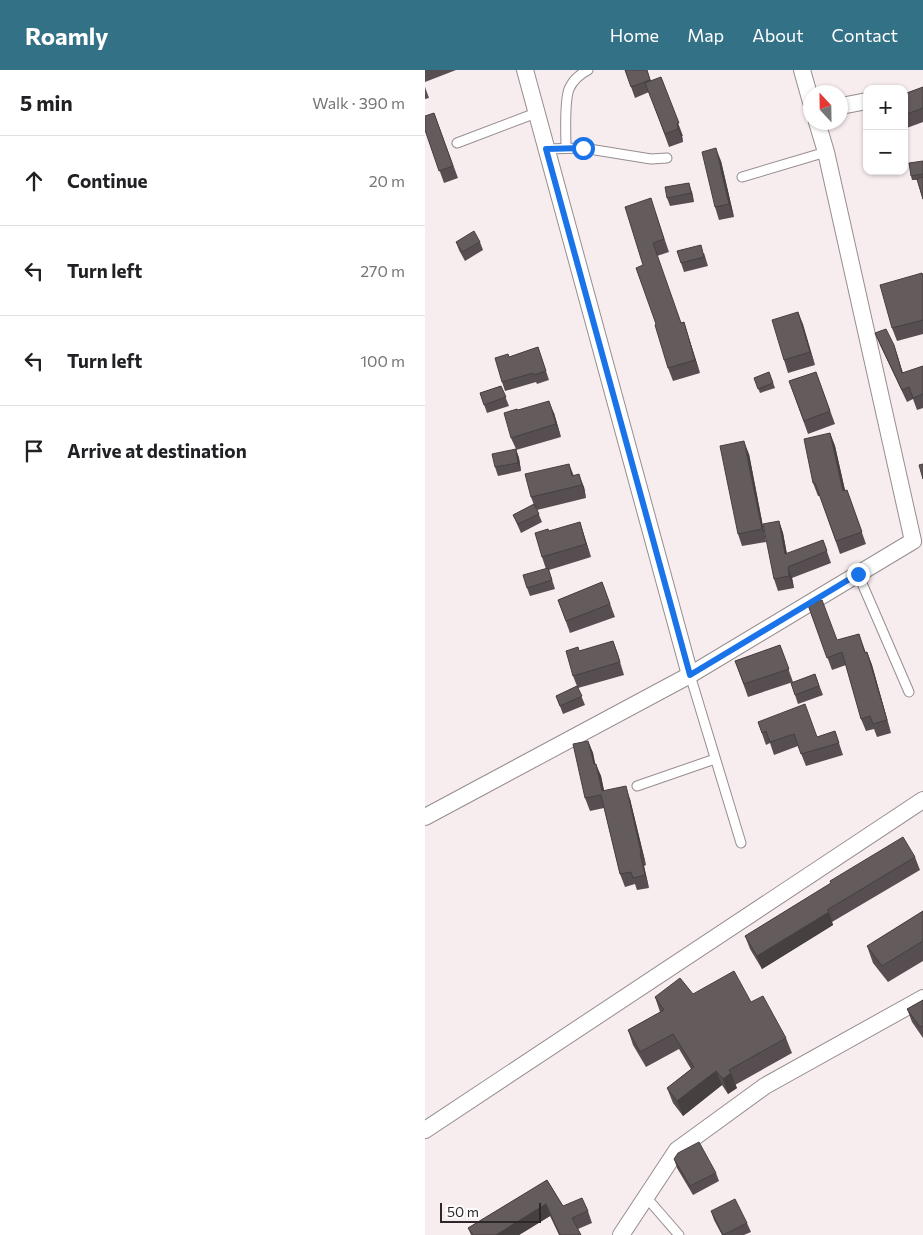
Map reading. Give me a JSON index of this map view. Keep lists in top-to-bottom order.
{
  "scale_bar": "50 m",
  "north": "top",
  "page": {
    "header": "Roamly",
    "nav": [
      "Home",
      "Map",
      "About",
      "Contact"
    ],
    "heading": ["5 min", "Walk · 390 m"],
    "map_buttons": ["+", "−"],
    "list": [
      ["Continue", "20 m"],
      ["Turn left", "270 m"],
      ["Turn left", "100 m"],
      "Arrive at destination"
    ],
    "scale": "50 m"
  }
}
